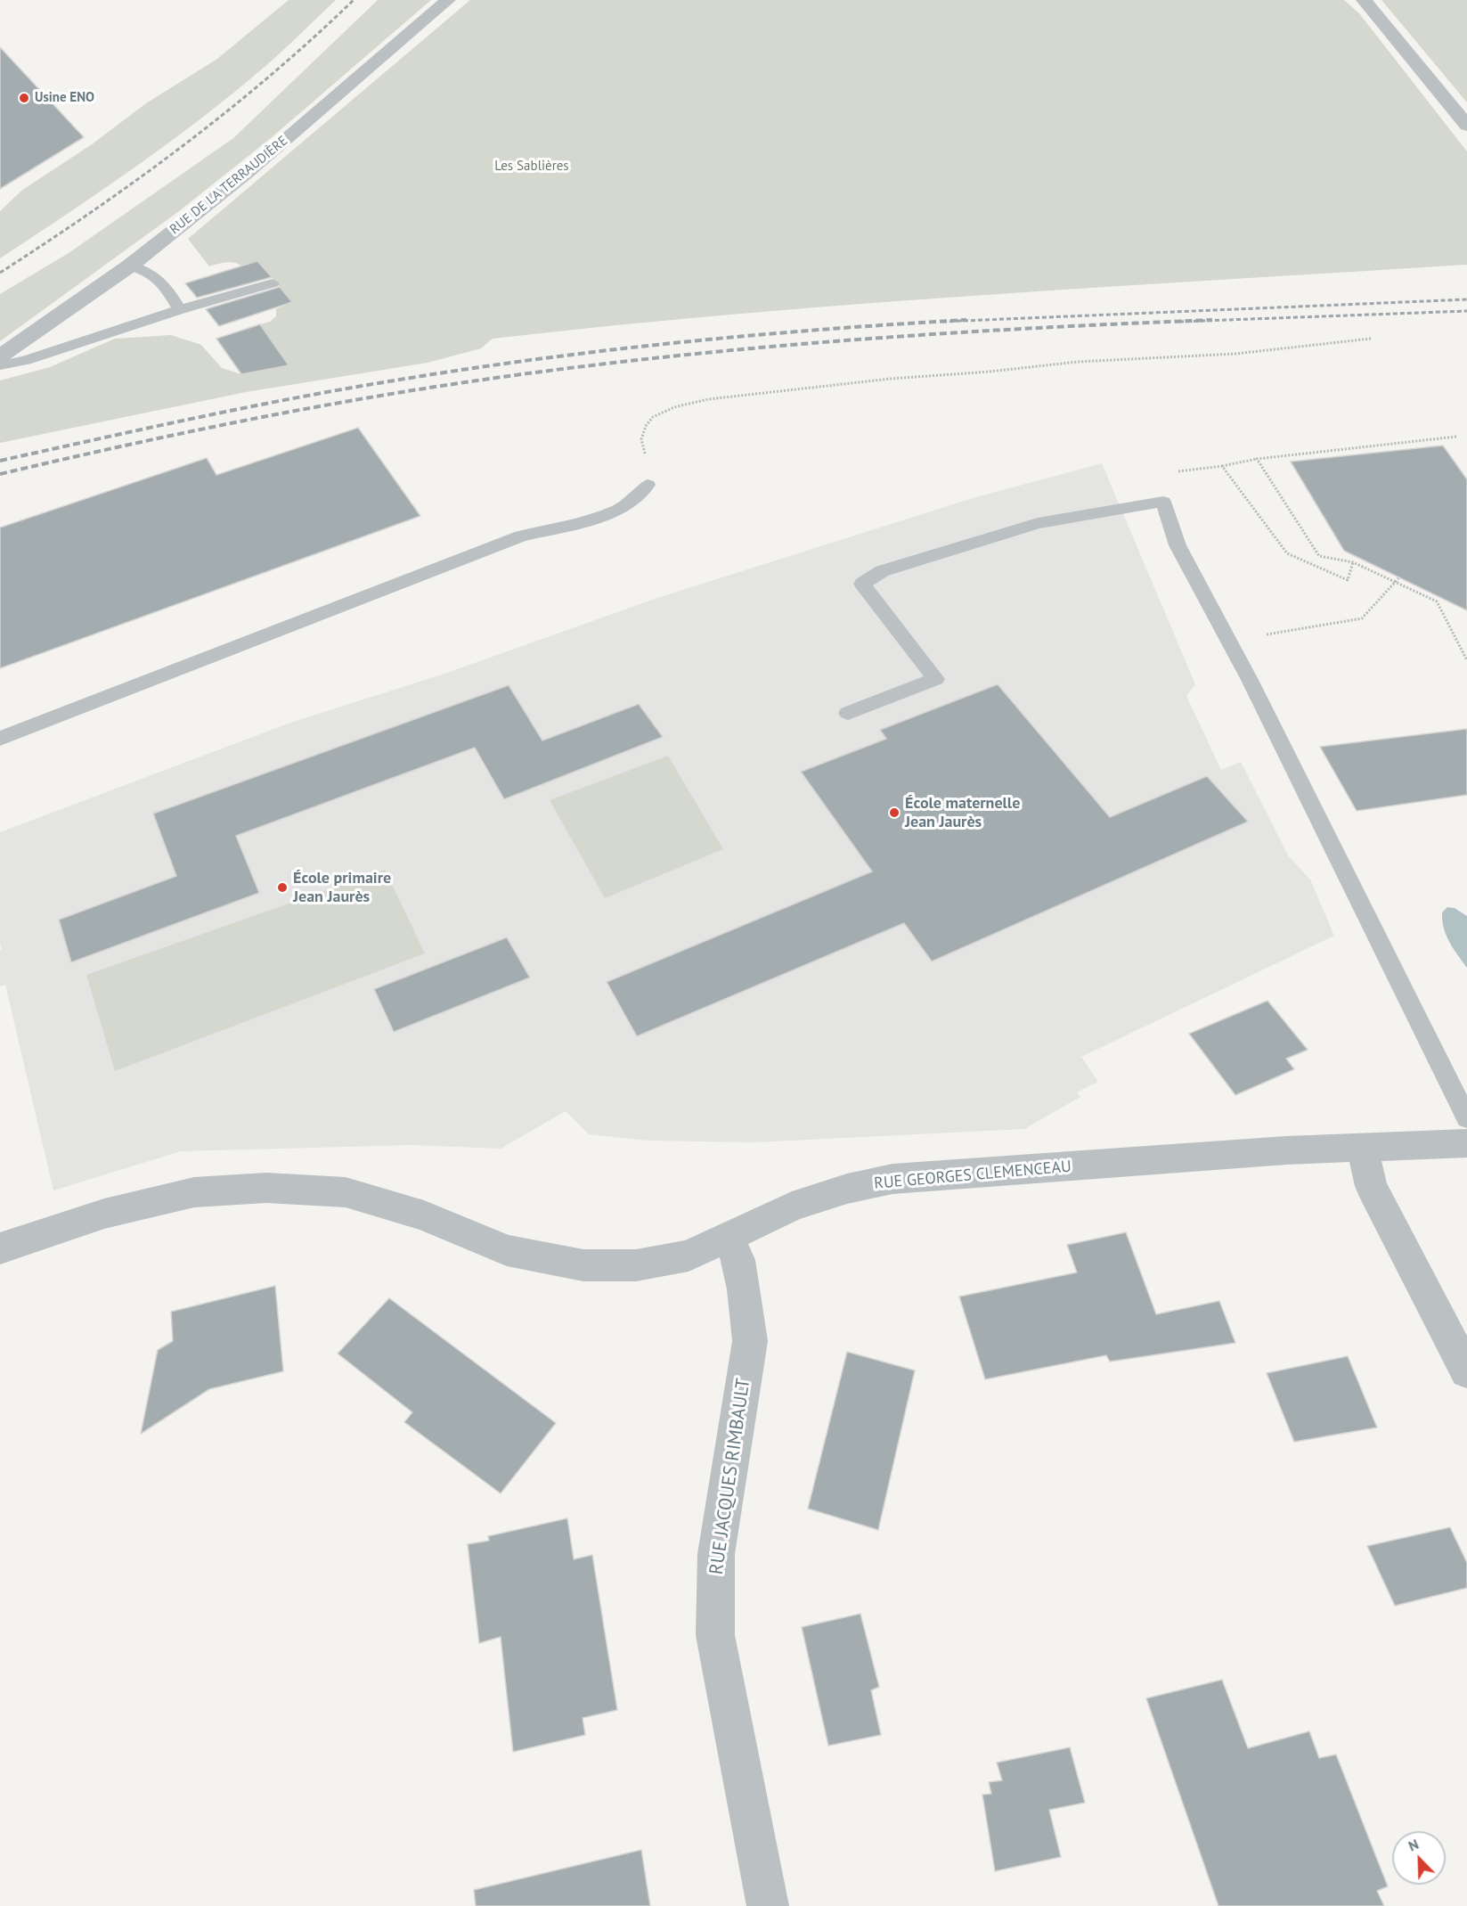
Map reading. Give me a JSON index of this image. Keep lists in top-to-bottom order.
{
  "streets": {
    "street": ["RUE DE LA TERRAUDIÈRE", "RUE GEORGES CLEMENCEAU", "RUE JACQUES RIMBAULT"]
  },
  "crossings": [
    ["RUE GEORGES CLEMENCEAU", "RUE JACQUES RIMBAULT"]
  ],
  "parks": ["Les Sablières"],
  "places": ["Usine ENO", "École maternelle Jean Jaurès", "École primaire Jean Jaurès"],
  "north": "top left"
}
